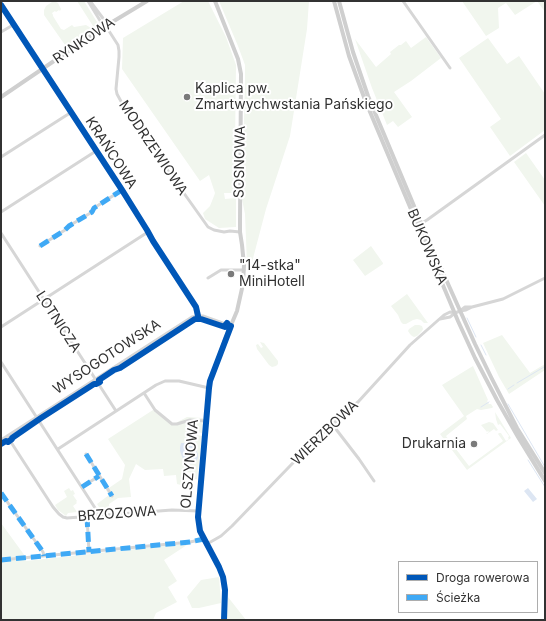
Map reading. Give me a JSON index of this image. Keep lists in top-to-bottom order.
{
  "streets": {
    "main road": [
      "RYNKOWA",
      "SOSNOWA",
      "BUKOWSKA",
      "OLSZYNOWA"
    ],
    "street": [
      "MODRZEWIOWA",
      "KRAŃCOWA",
      "LOTNICZA",
      "WYSOGOTOWSKA",
      "WIERZBOWA",
      "BRZOZOWA"
    ]
  },
  "crossings": [
    ["RYNKOWA", "MODRZEWIOWA"],
    ["RYNKOWA", "KRAŃCOWA"],
    ["MODRZEWIOWA", "SOSNOWA"],
    ["KRAŃCOWA", "WYSOGOTOWSKA"],
    ["SOSNOWA", "OLSZYNOWA"],
    ["BUKOWSKA", "WIERZBOWA"],
    ["LOTNICZA", "WYSOGOTOWSKA"],
    ["WYSOGOTOWSKA", "BRZOZOWA"],
    ["WIERZBOWA", "OLSZYNOWA"],
    ["OLSZYNOWA", "BRZOZOWA"]
  ],
  "places": ["Kaplica pw. Zmartwychwstania Pańskiego", "\"14-stka\" MiniHotell", "Drukarnia"],
  "legend": ["Droga rowerowa", "Ścieżka"]
}
